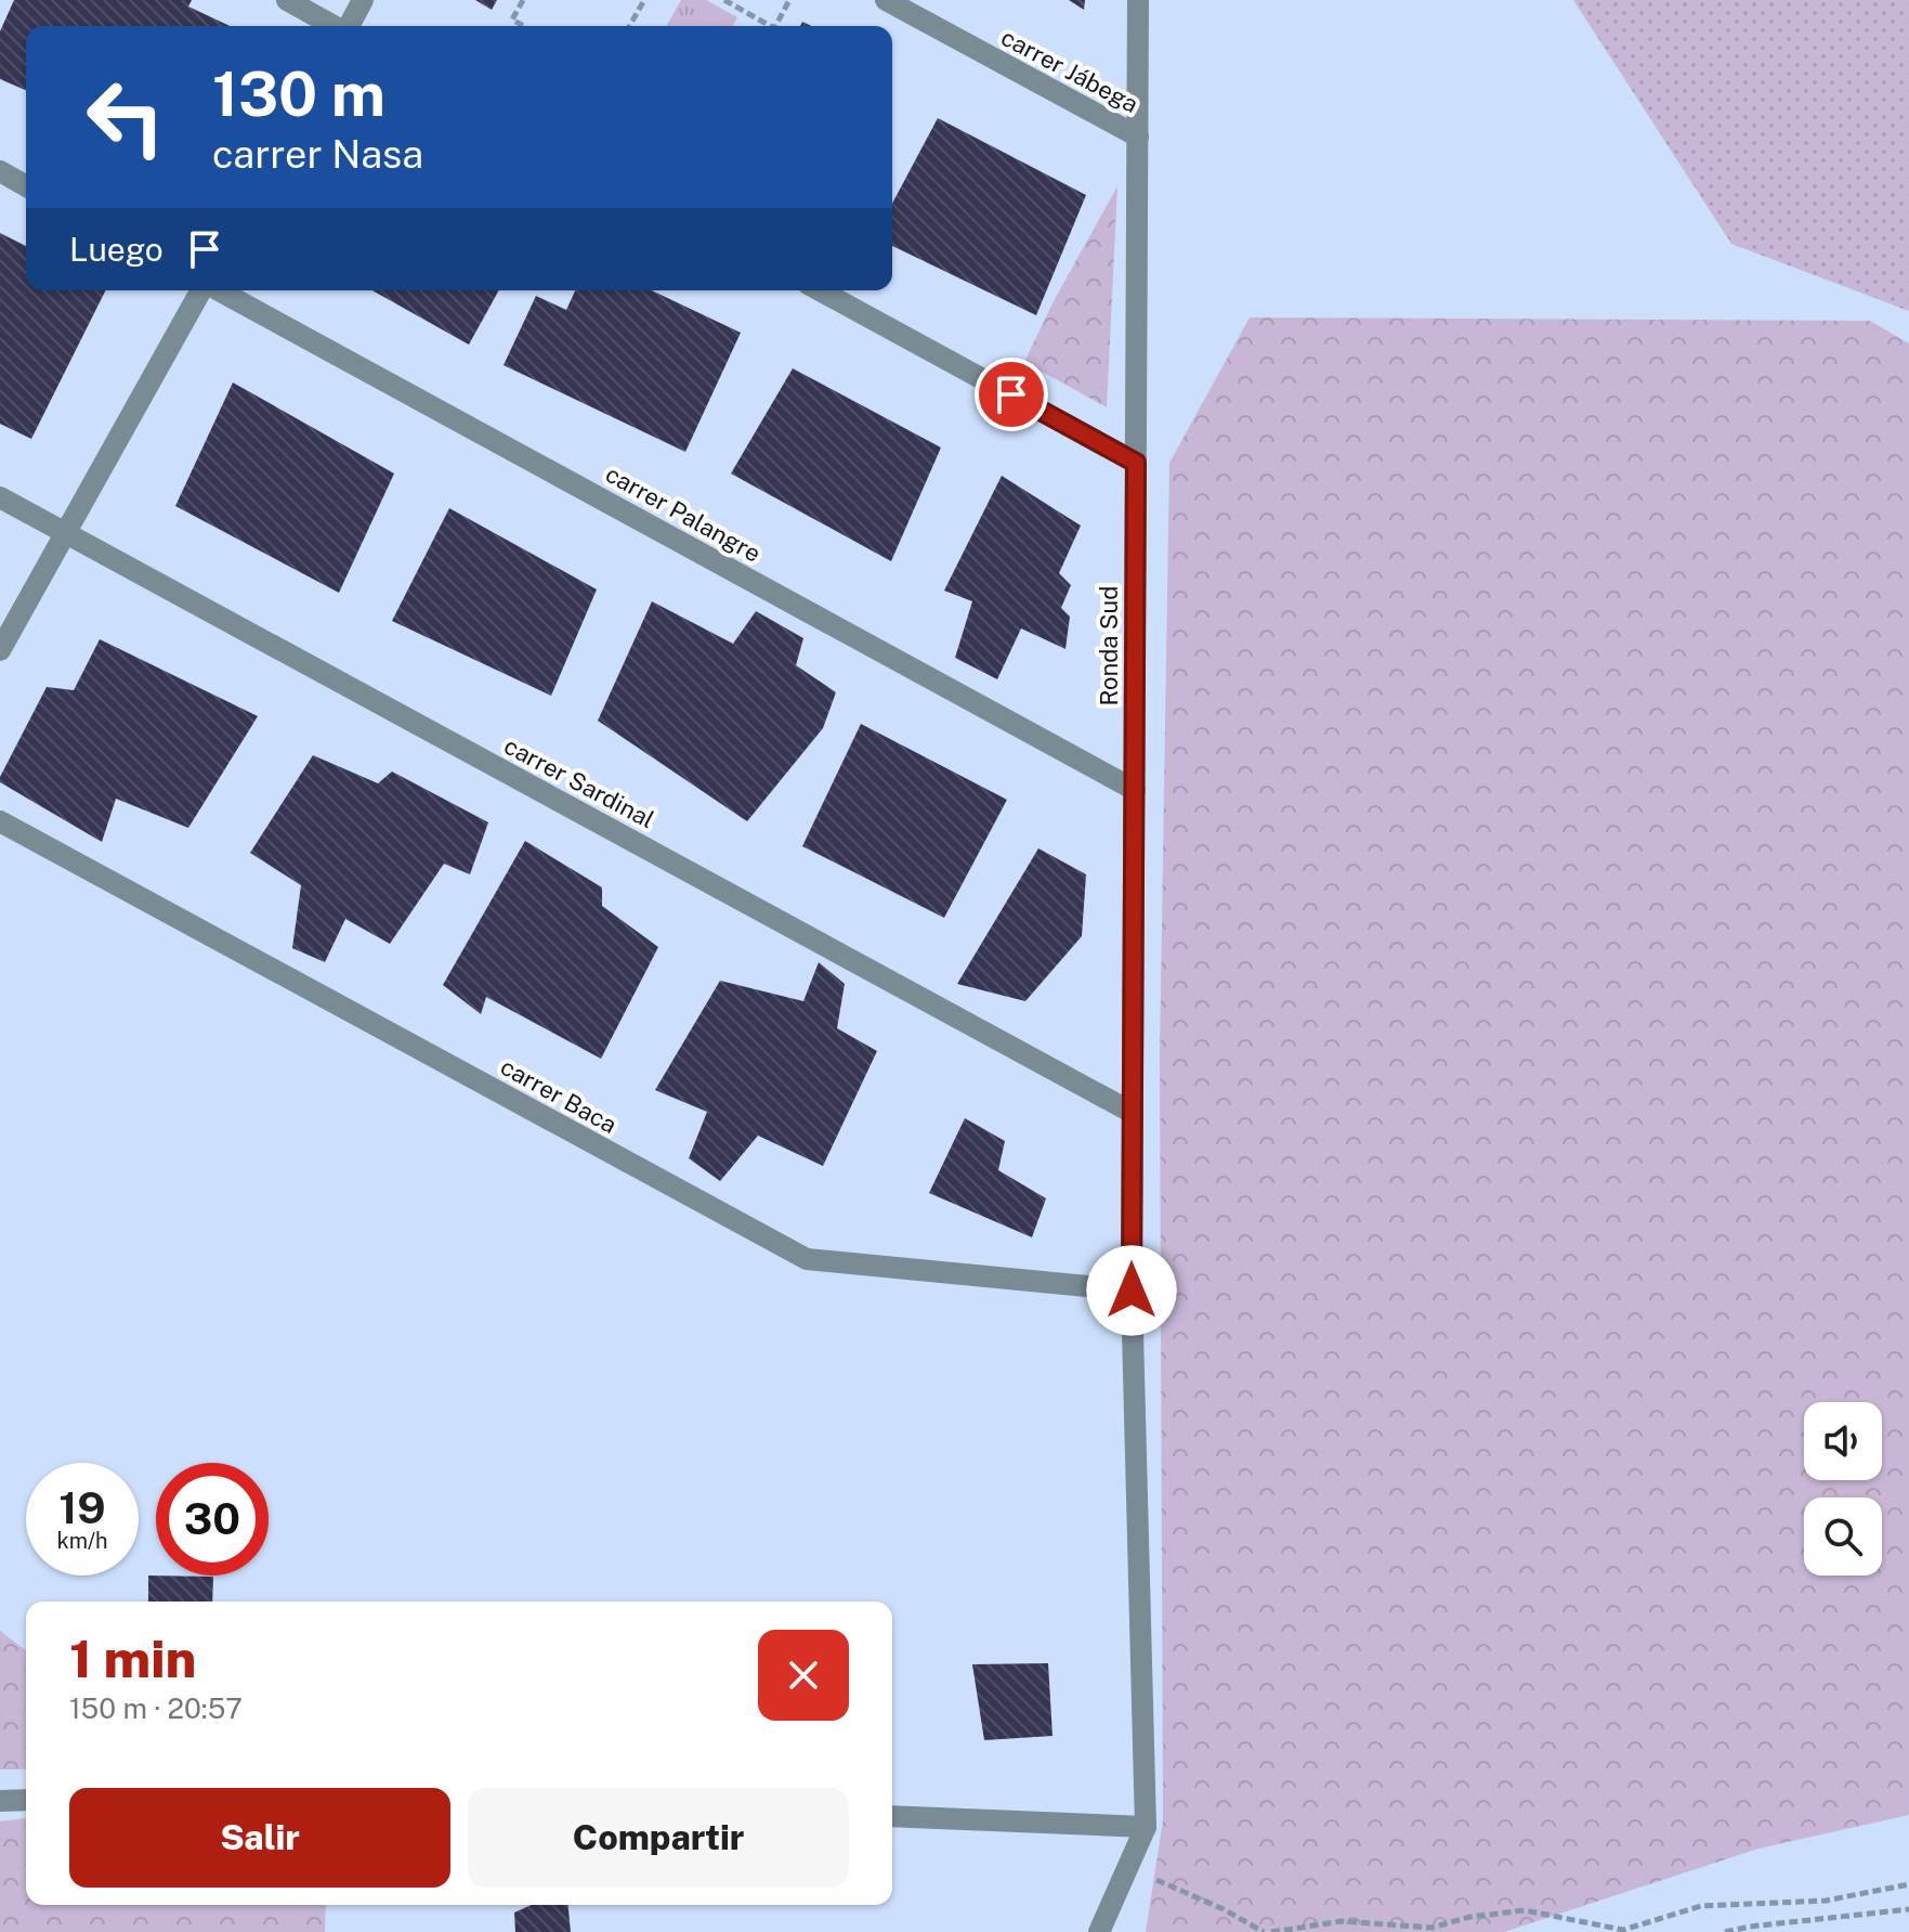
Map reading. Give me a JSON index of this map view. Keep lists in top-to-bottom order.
{
  "streets": {
    "street": [
      "carrer Jábega",
      "carrer Palangre",
      "Ronda Sud",
      "carrer Sardinal",
      "carrer Baca"
    ]
  },
  "crossings": [
    ["carrer Jábega", "Ronda Sud"],
    ["carrer Palangre", "Ronda Sud"],
    ["Ronda Sud", "carrer Sardinal"],
    ["Ronda Sud", "carrer Baca"]
  ],
  "page": {
    "turn": ["130 m", "carrer Nasa"],
    "then": "Luego",
    "speed": "19 km/h",
    "limit": "30",
    "heading": ["1 min", "150 m · 20:57"],
    "buttons": ["Salir", "Compartir"]
  }
}
